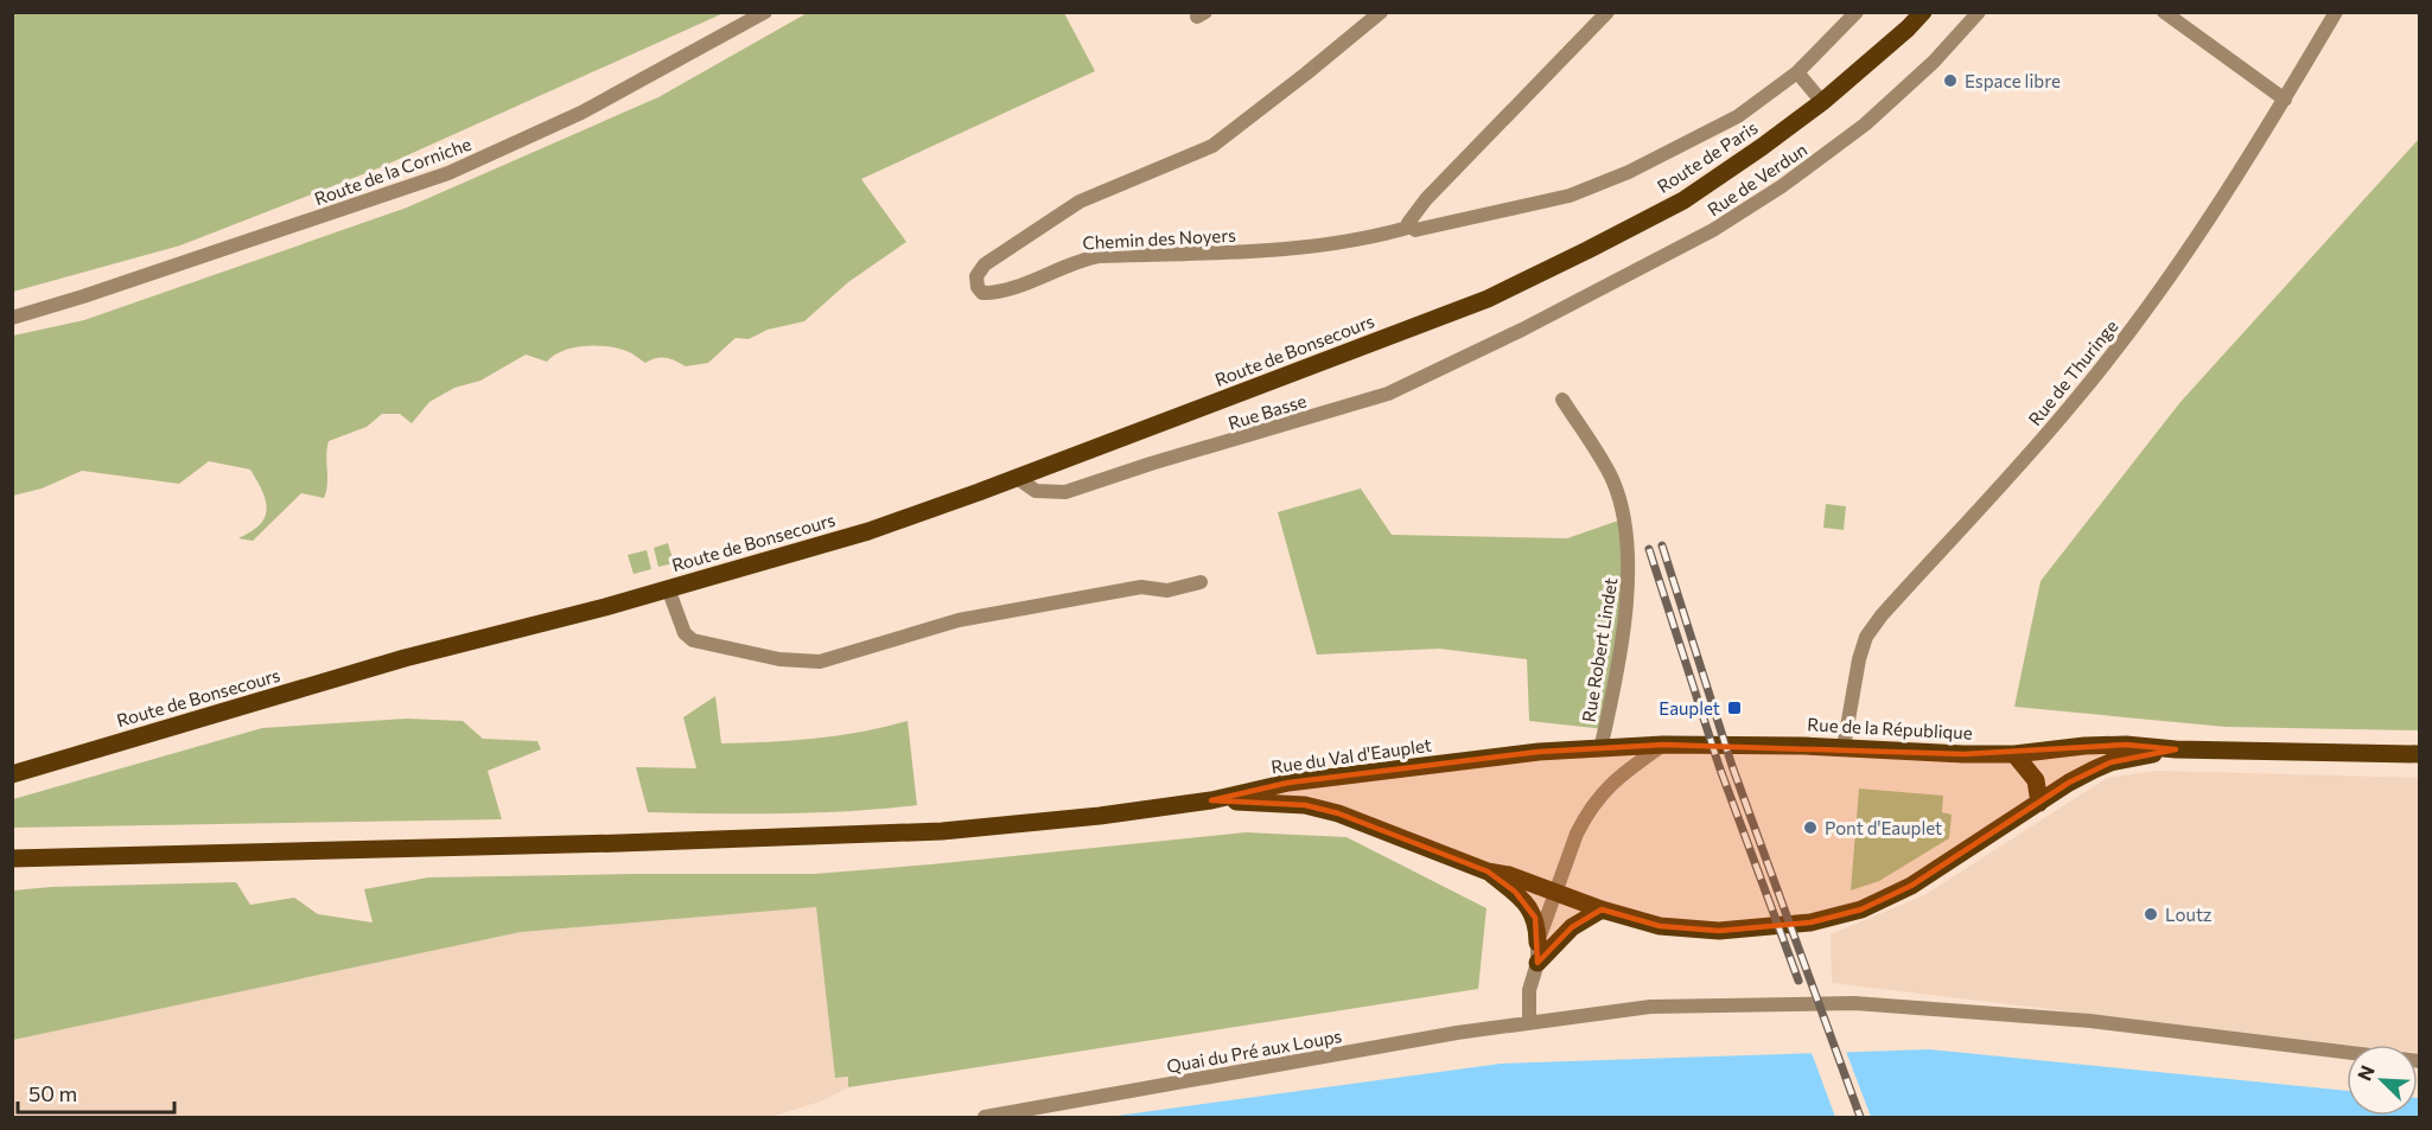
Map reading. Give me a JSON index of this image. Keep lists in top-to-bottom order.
{
  "streets": {
    "main road": [
      "Route de Paris",
      "Route de Bonsecours",
      "Rue de la République",
      "Rue du Val d'Eauplet"
    ],
    "street": [
      "Route de la Corniche",
      "Rue de Verdun",
      "Chemin des Noyers",
      "Rue de Thuringe",
      "Rue Basse",
      "Rue Robert Lindet",
      "Quai du Pré aux Loups"
    ]
  },
  "crossings": [
    ["Route de Paris", "Route de Bonsecours"],
    ["Rue de Verdun", "Rue Basse"],
    ["Route de Bonsecours", "Rue Basse"],
    ["Rue de Thuringe", "Rue de la République"],
    ["Rue Robert Lindet", "Rue de la République"],
    ["Rue Robert Lindet", "Rue du Val d'Eauplet"],
    ["Rue de la République", "Rue du Val d'Eauplet"]
  ],
  "places": {
    "other": ["Espace libre", "Pont d'Eauplet", "Loutz"],
    "transit": ["Eauplet"]
  },
  "scale_bar": "50 m",
  "north": "top left"
}
